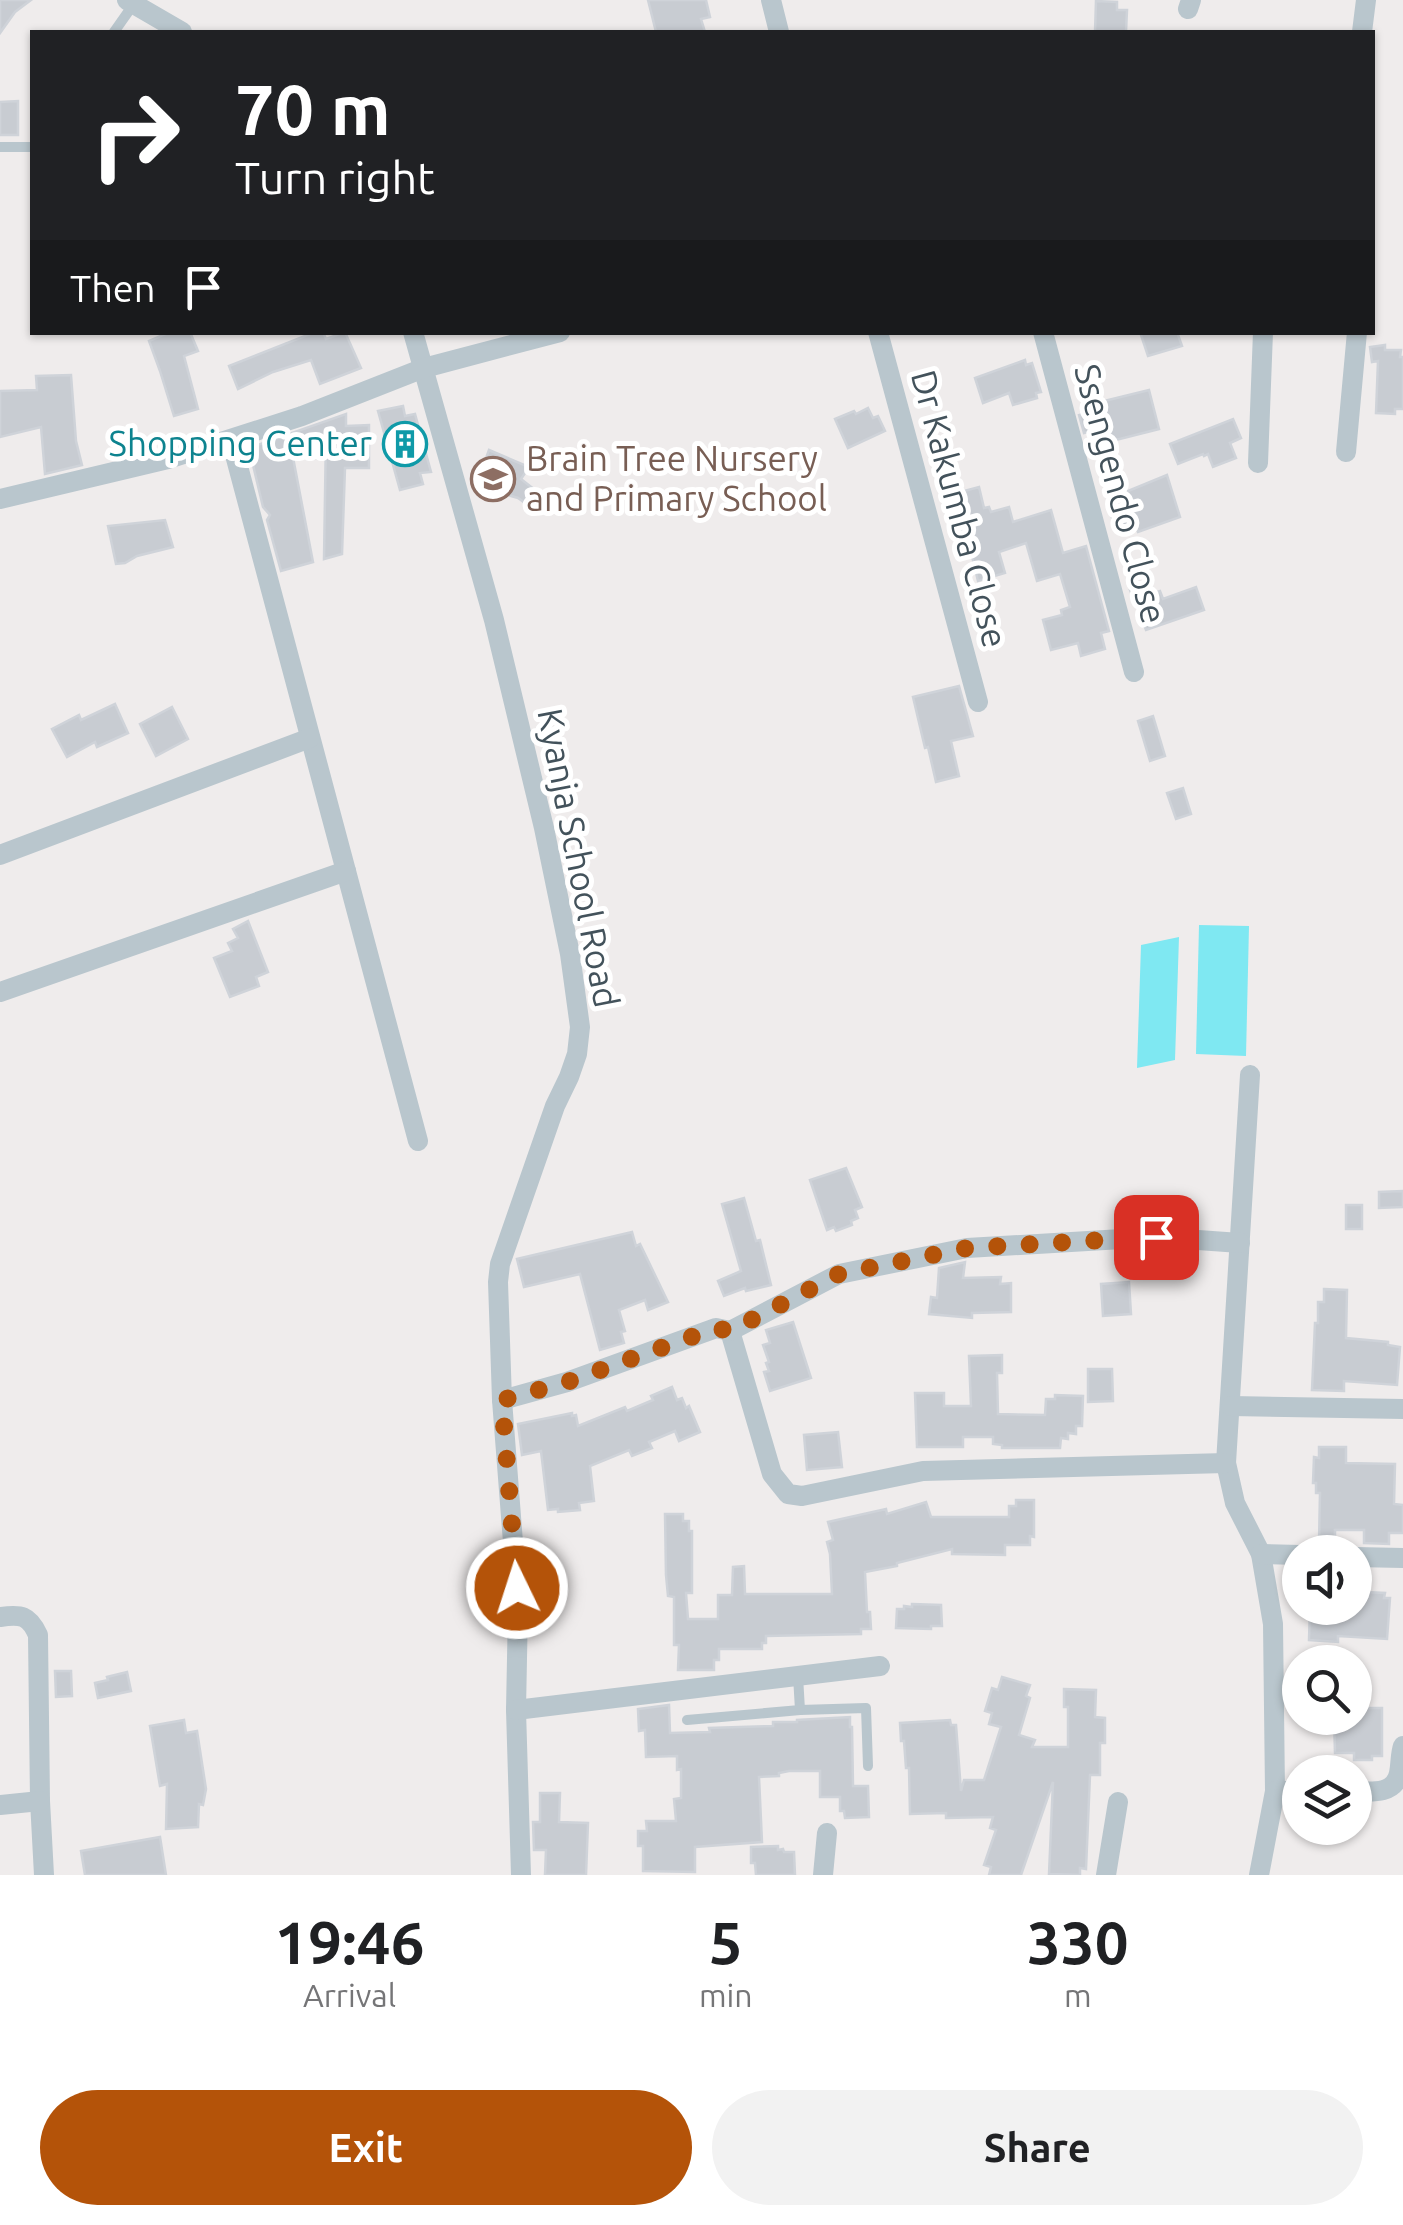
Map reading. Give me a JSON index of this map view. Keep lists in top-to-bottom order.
{
  "streets": {
    "street": ["Ssengendo Close", "Dr Kakumba Close", "Kyanja School Road"]
  },
  "places": {
    "building": ["Shopping Center"],
    "school or university": ["Brain Tree Nursery and Primary School"]
  },
  "page": {
    "turn": ["70 m", "Turn right"],
    "then": "Then",
    "eta": [
      "19:46",
      "Arrival",
      "5",
      "min",
      "330",
      "m"
    ],
    "buttons": ["Exit", "Share"]
  }
}
